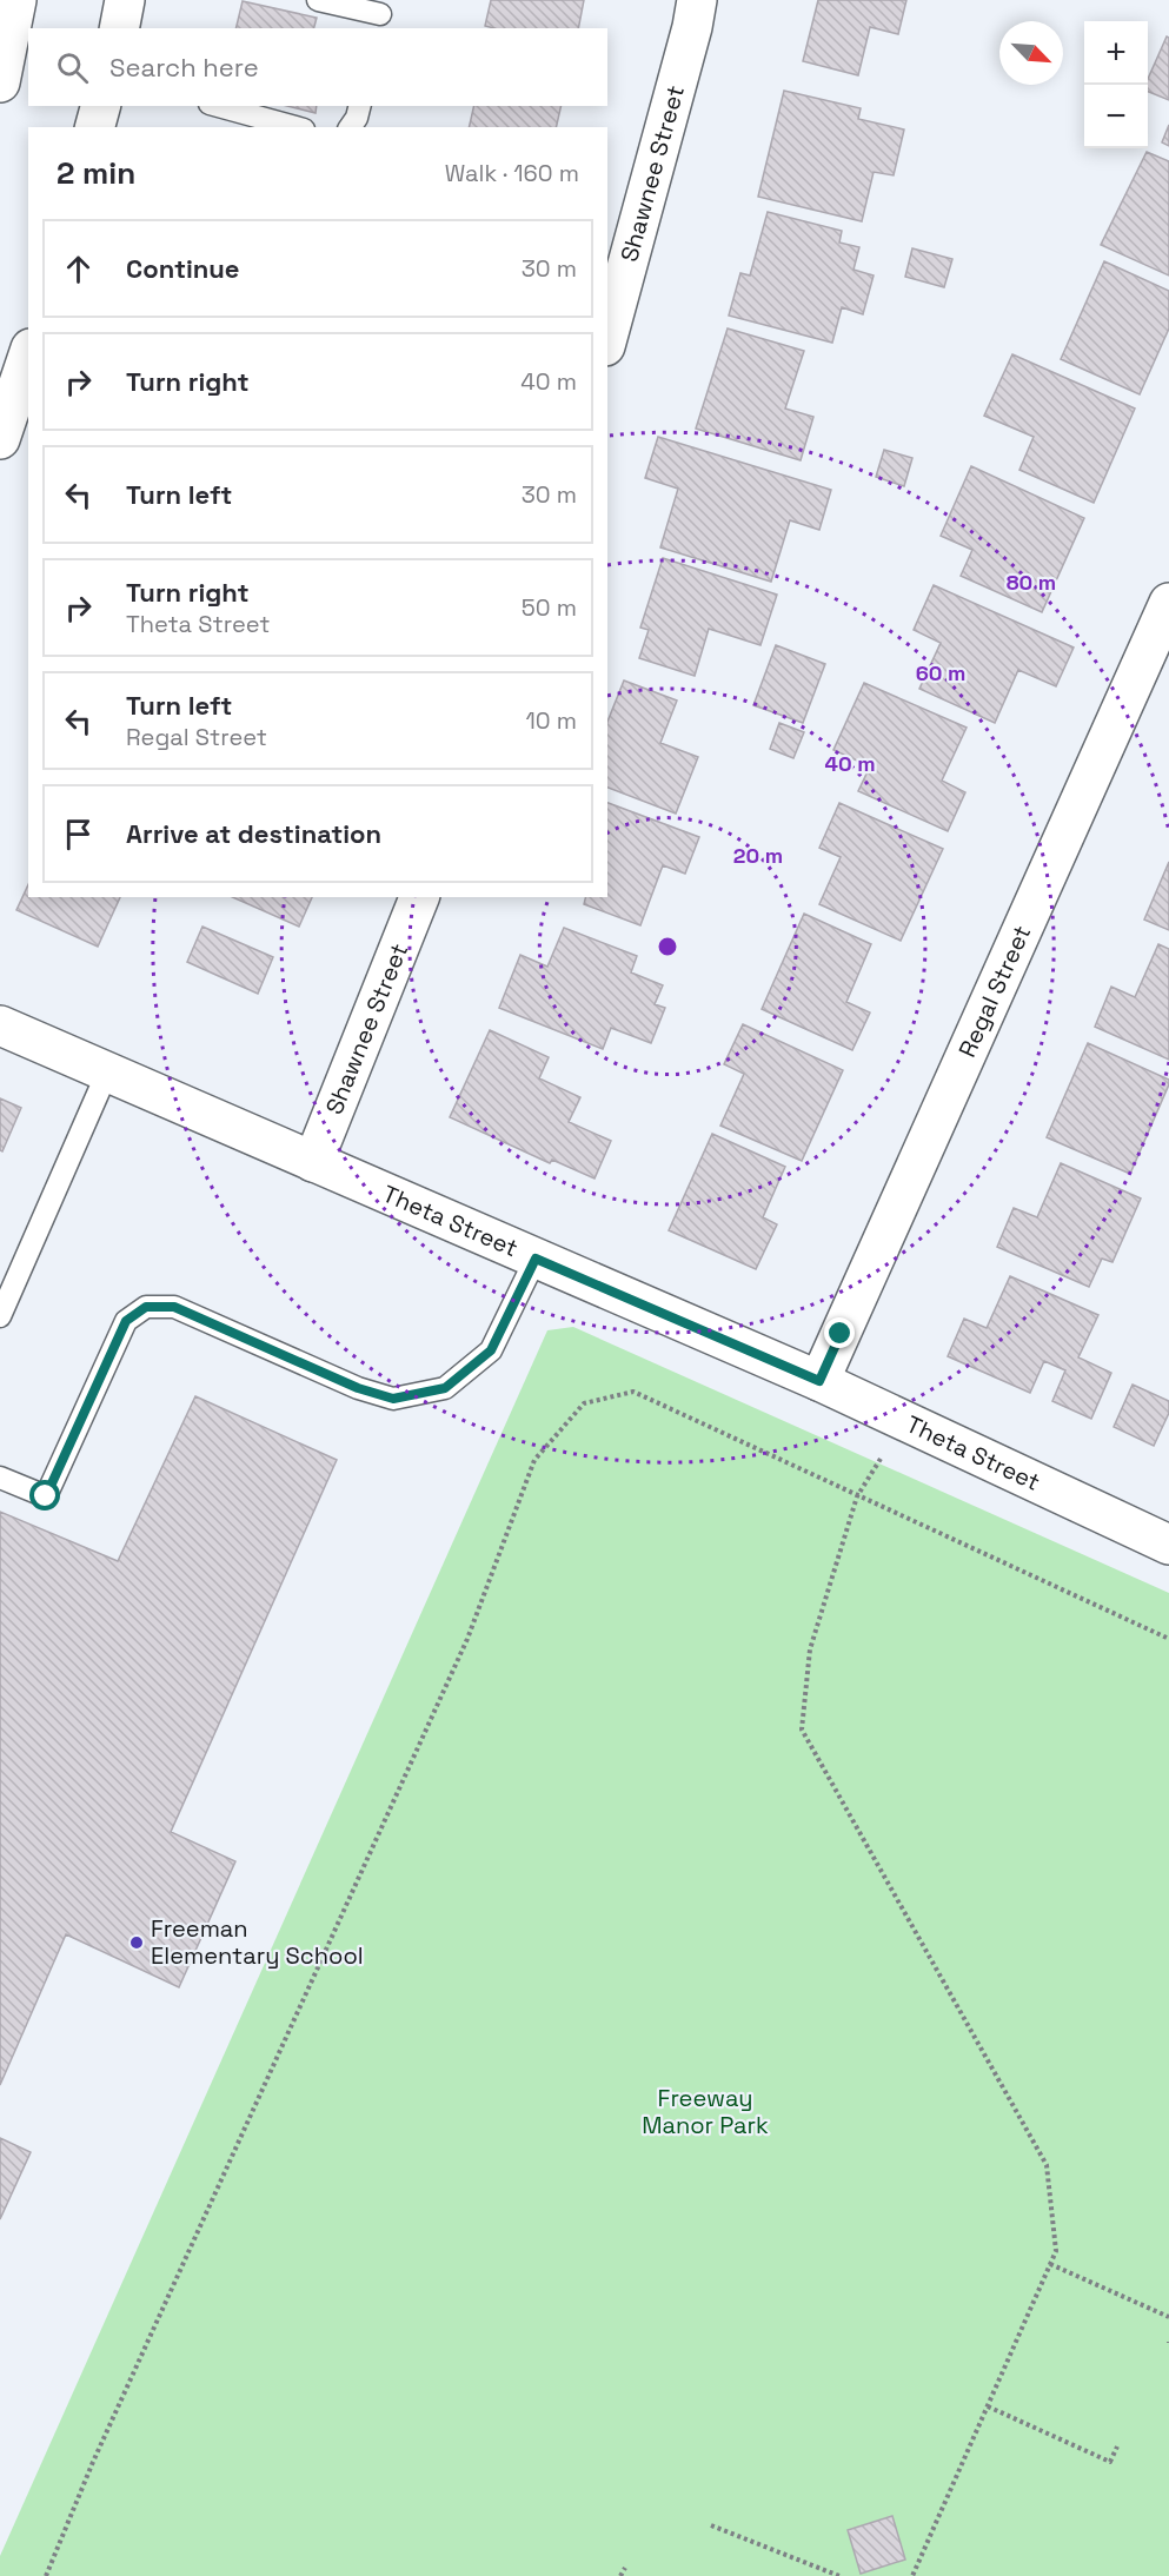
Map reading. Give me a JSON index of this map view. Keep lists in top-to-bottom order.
{
  "streets": {
    "street": ["Shawnee Street", "Regal Street", "Theta Street"]
  },
  "crossings": [
    ["Shawnee Street", "Theta Street"],
    ["Regal Street", "Theta Street"]
  ],
  "parks": ["Freeway Manor Park"],
  "places": ["Freeman Elementary School"],
  "north": "bottom right",
  "page": {
    "map_buttons": ["+", "−"],
    "search": "Search here",
    "heading": ["2 min", "Walk · 160 m"],
    "list": [
      ["Continue", "30 m"],
      ["Turn right", "40 m"],
      ["Turn left", "30 m"],
      ["Turn right", "Theta Street", "50 m"],
      ["Turn left", "Regal Street", "10 m"],
      "Arrive at destination"
    ]
  },
  "rings": [
    "80 m",
    "60 m",
    "40 m",
    "20 m"
  ]
}
